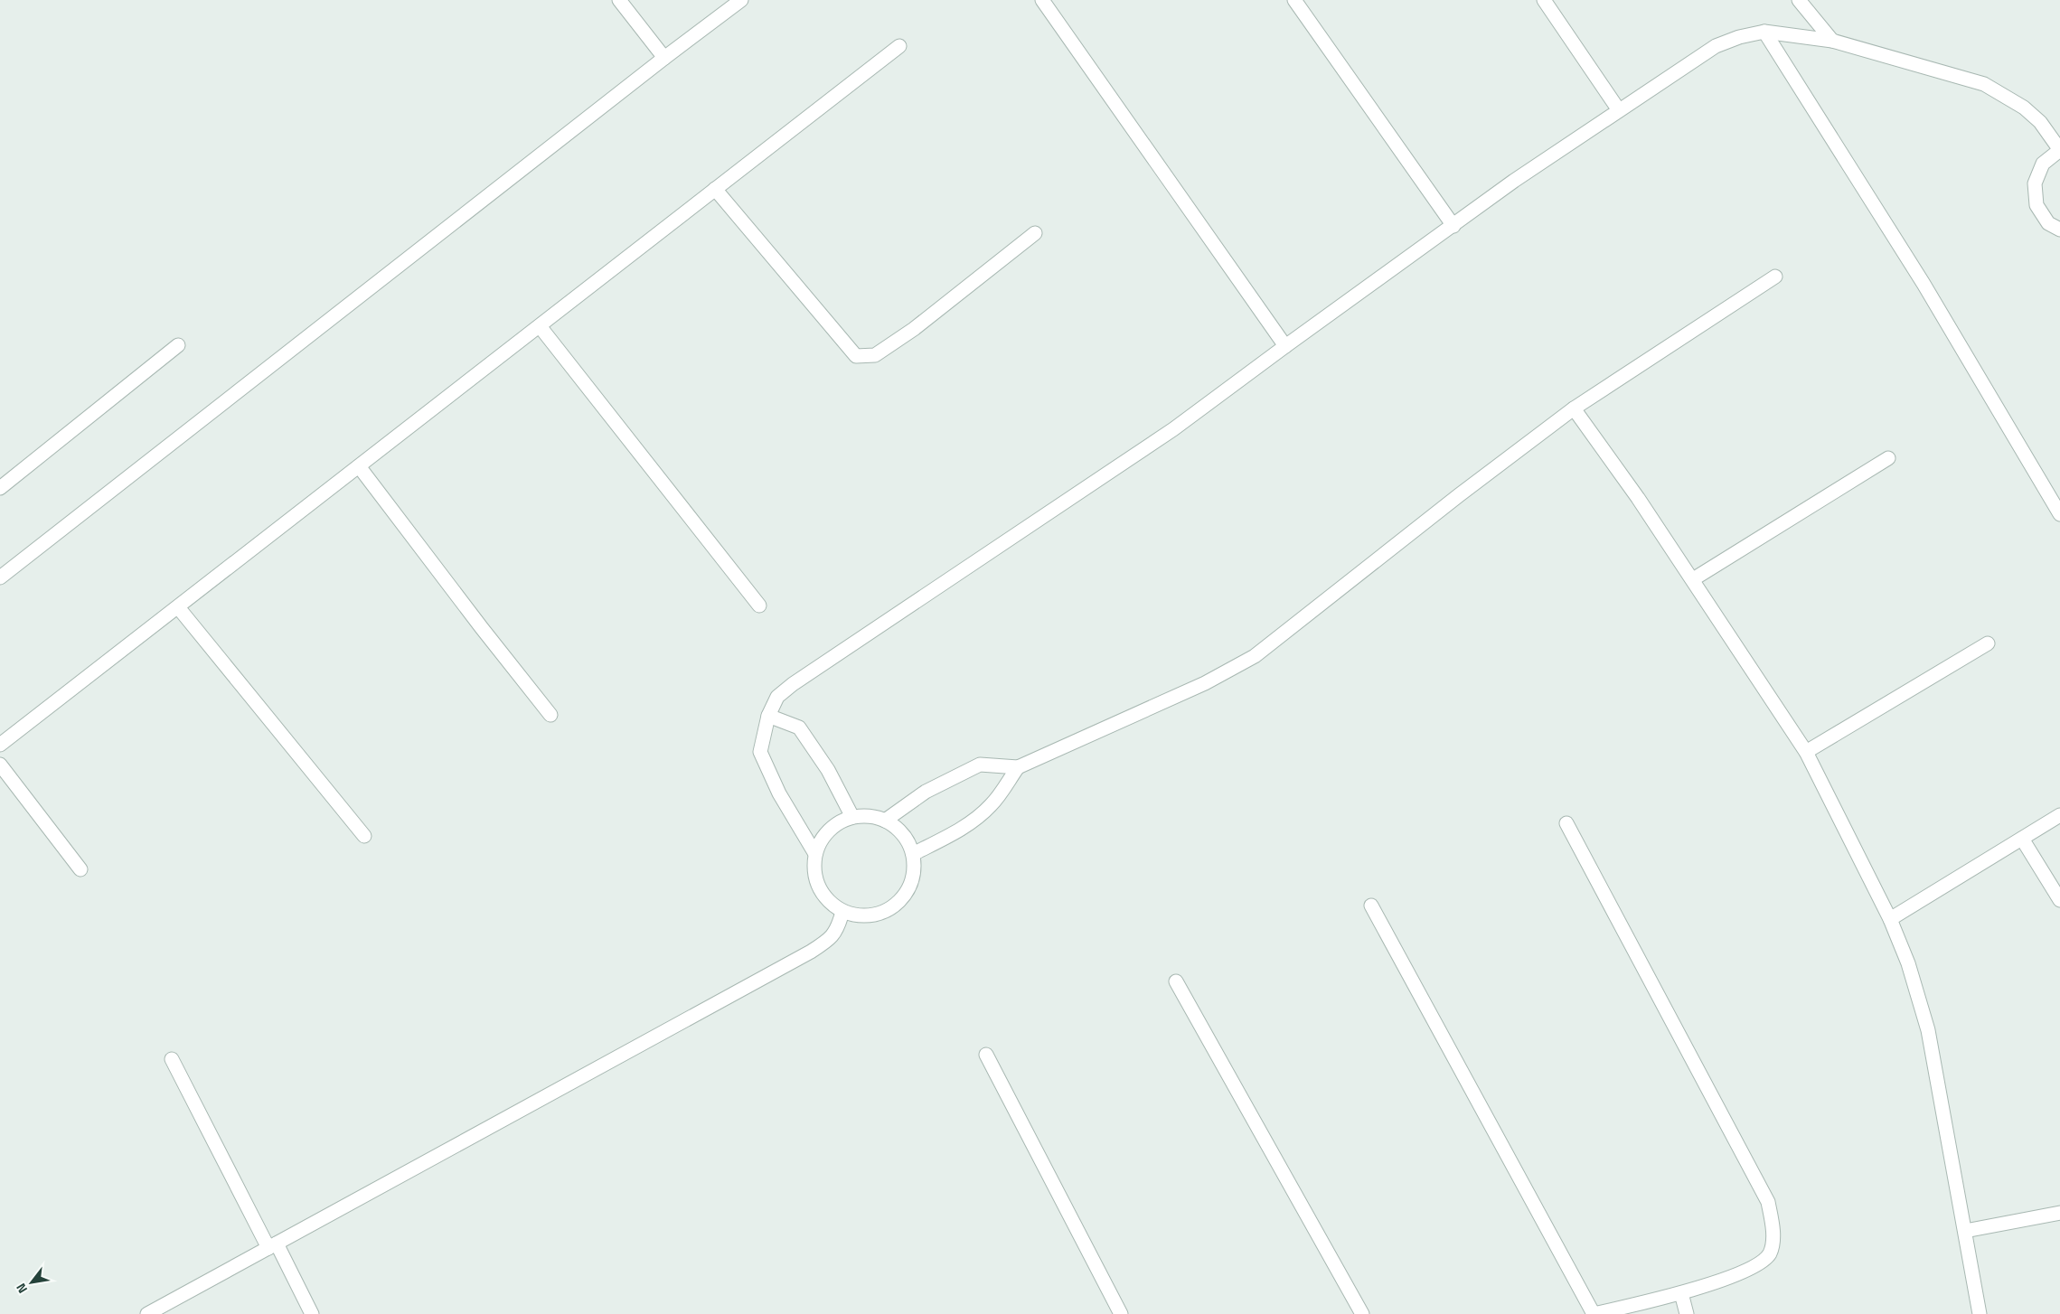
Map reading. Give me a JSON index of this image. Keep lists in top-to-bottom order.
{
  "north": "bottom left"
}
